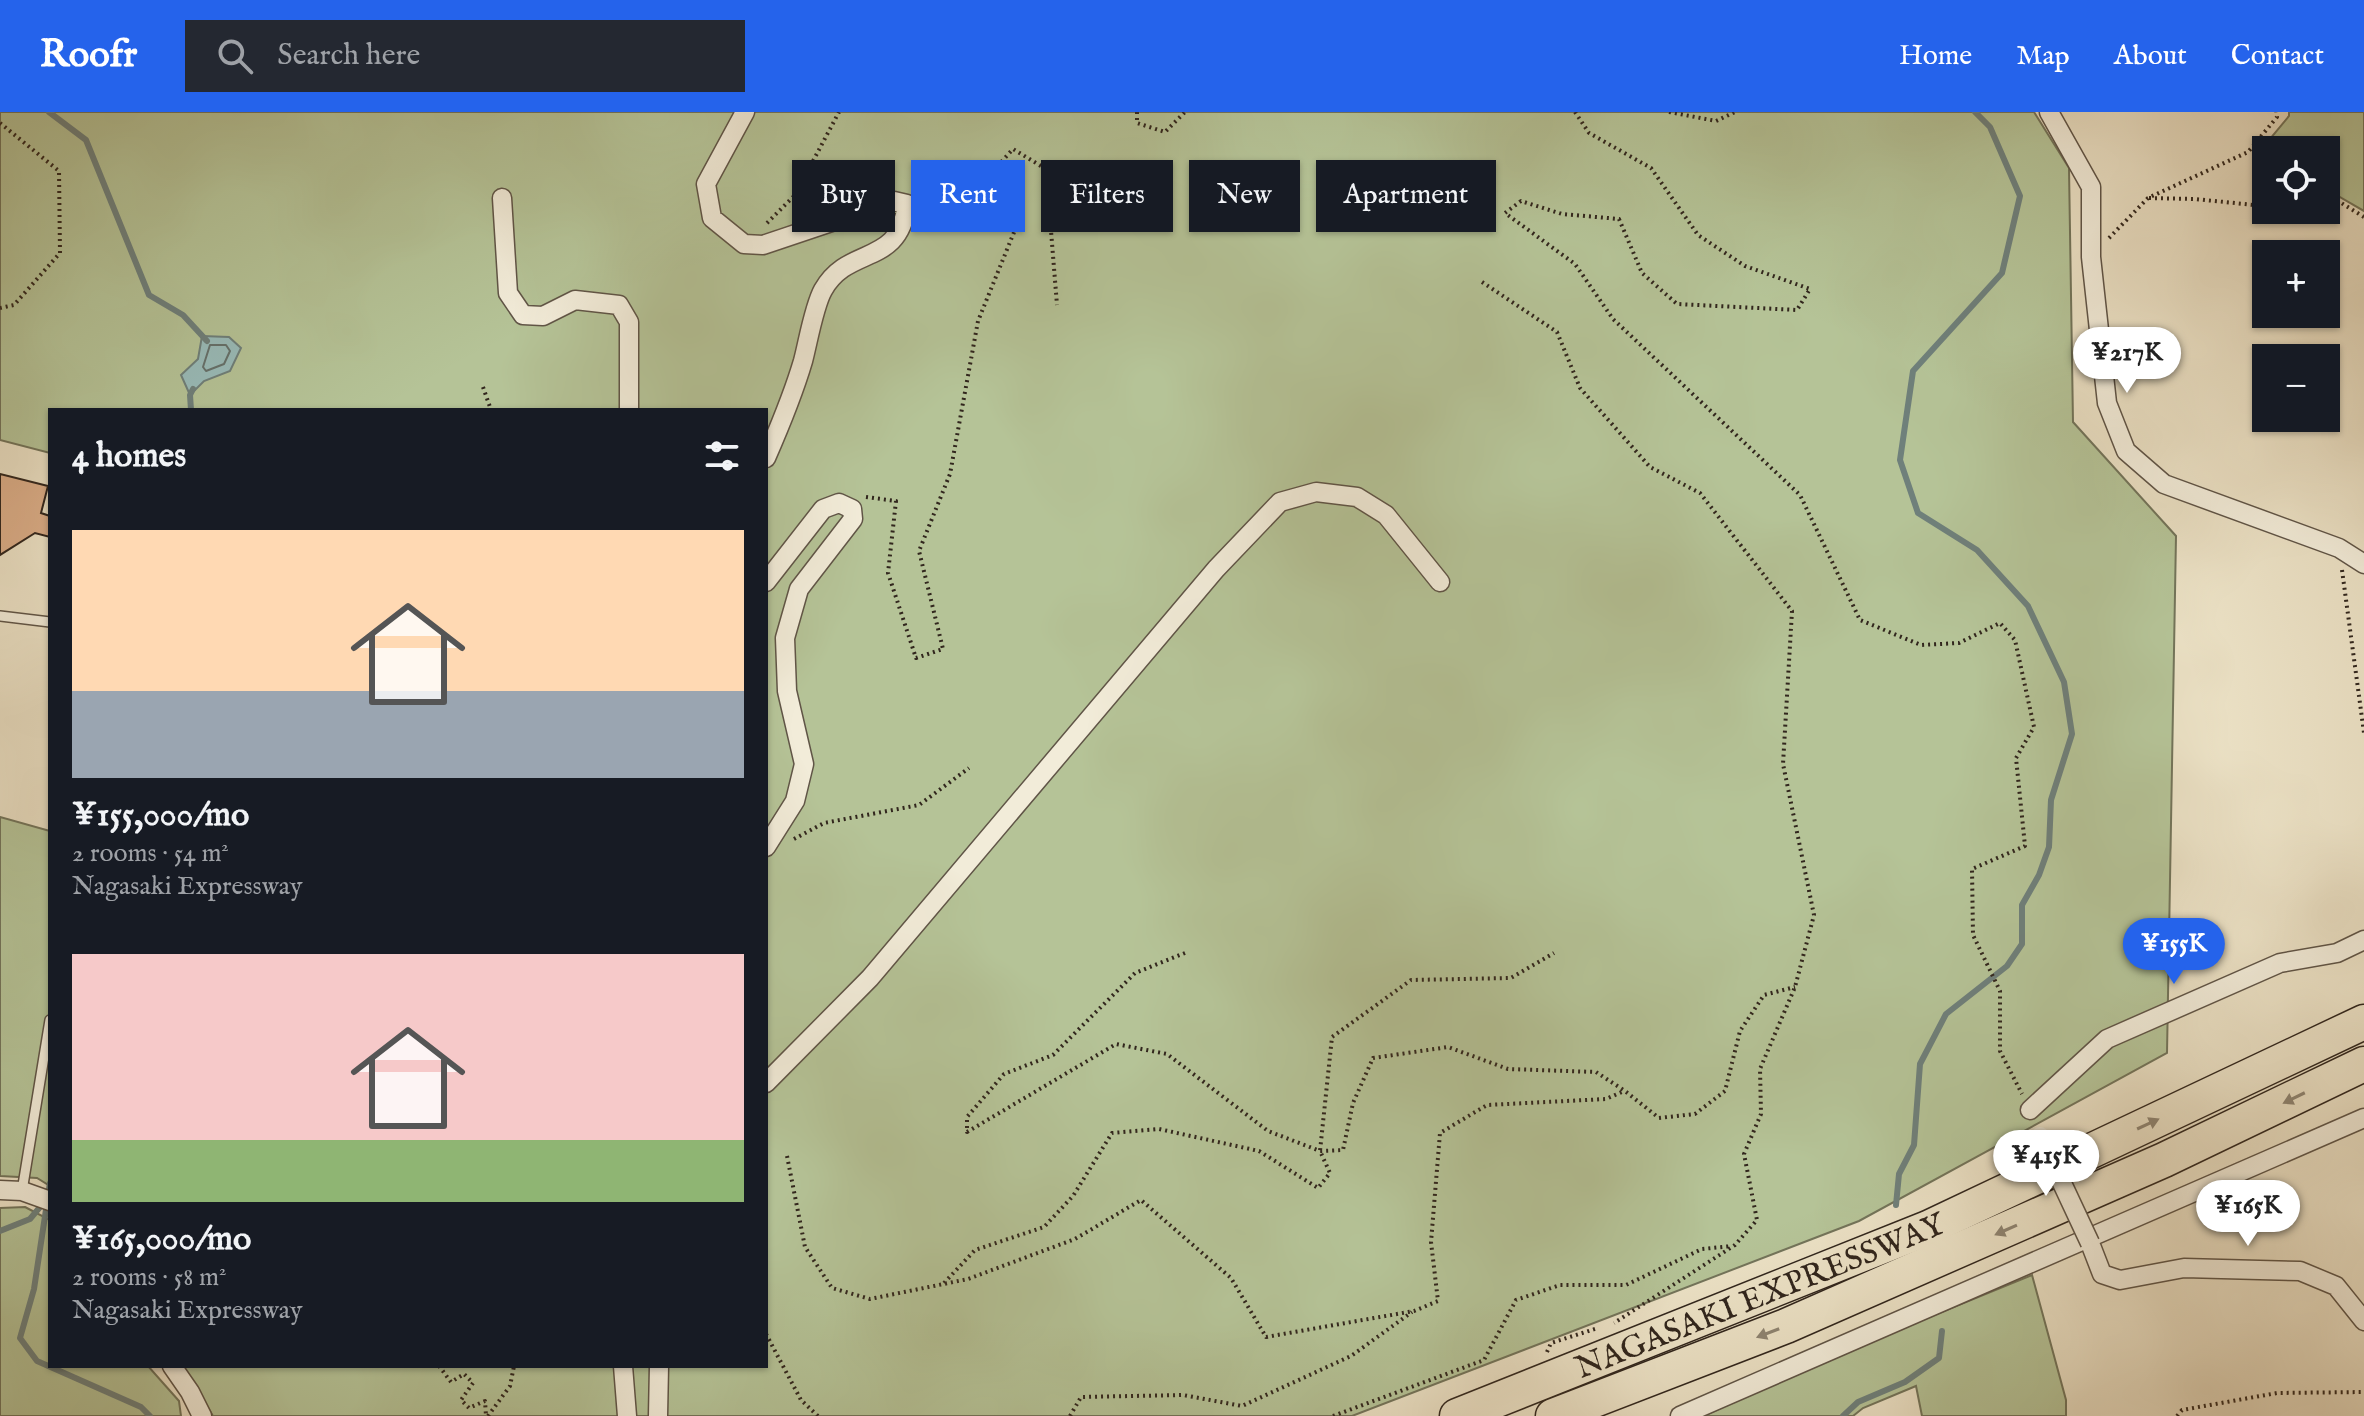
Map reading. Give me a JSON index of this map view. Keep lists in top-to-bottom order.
{
  "streets": {
    "highway": ["NAGASAKI EXPRESSWAY"]
  },
  "page": {
    "header": "Roofr",
    "search": "Search here",
    "nav": [
      "Home",
      "Map",
      "About",
      "Contact"
    ],
    "map_buttons": ["+", "−"],
    "chip": [
      "Buy",
      "Rent",
      "Filters",
      "New",
      "Apartment"
    ],
    "price": [
      "¥217K",
      "¥155K",
      "¥415K",
      "¥165K"
    ],
    "heading": "4 homes",
    "list": [
      {
        "name": "¥155,000/mo",
        "note": "2 rooms · 54 m² · Nagasaki Expressway"
      },
      {
        "name": "¥165,000/mo",
        "note": "2 rooms · 58 m² · Nagasaki Expressway"
      }
    ]
  }
}
